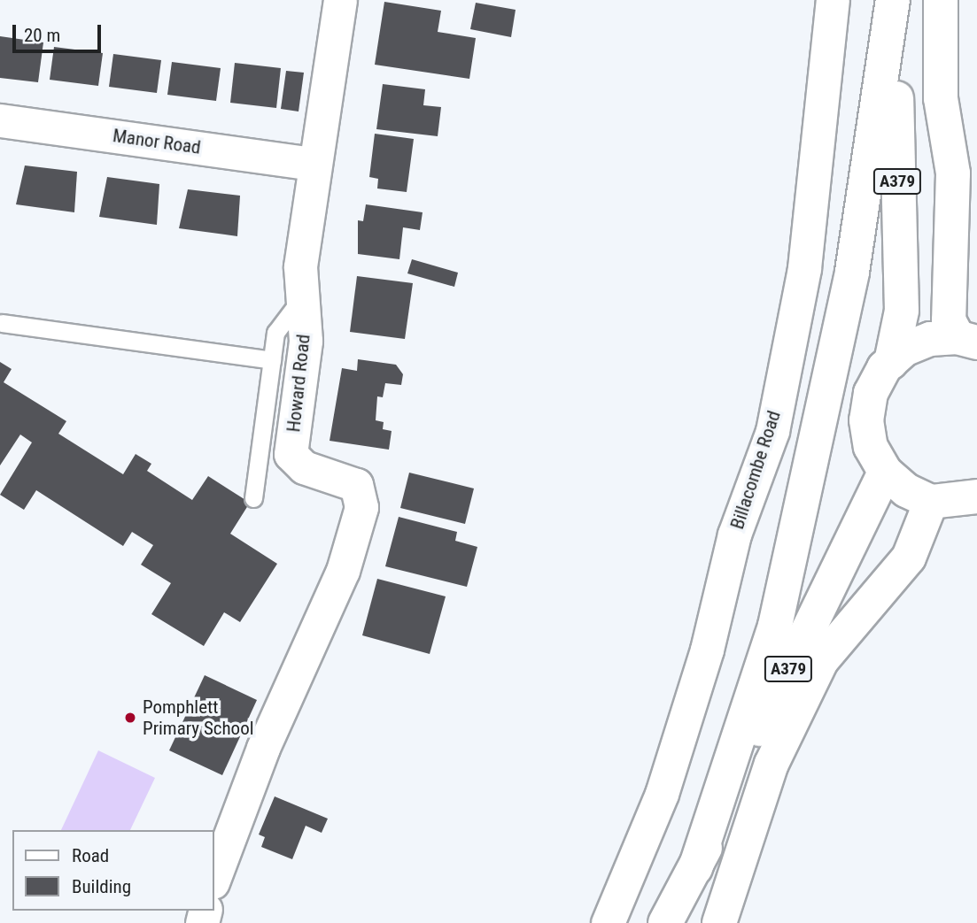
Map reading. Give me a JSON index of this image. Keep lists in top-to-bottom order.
{
  "streets": {
    "main road": ["A379"],
    "street": ["Manor Road", "Howard Road", "Billacombe Road"]
  },
  "crossings": [
    ["Manor Road", "Howard Road"]
  ],
  "places": ["Pomphlett Primary School"],
  "legend": ["Road", "Building"],
  "scale_bar": "20 m"
}
